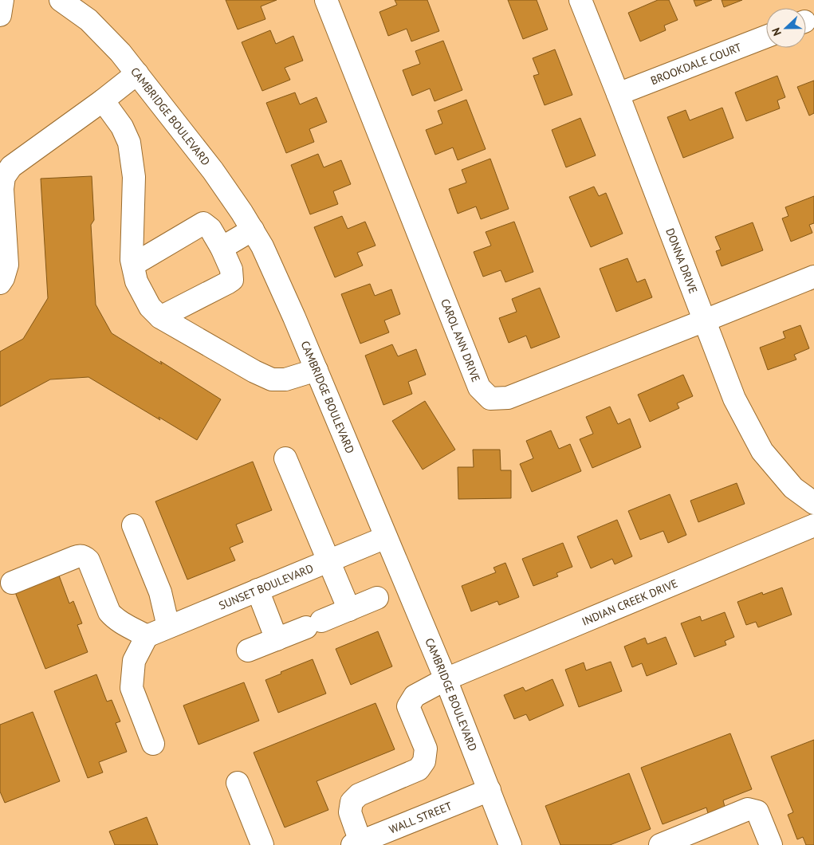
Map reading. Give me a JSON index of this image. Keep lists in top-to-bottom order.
{
  "streets": {
    "street": [
      "BROOKDALE COURT",
      "CAMBRIDGE BOULEVARD",
      "DONNA DRIVE",
      "CAROL ANN DRIVE",
      "SUNSET BOULEVARD",
      "INDIAN CREEK DRIVE",
      "WALL STREET"
    ]
  },
  "crossings": [
    ["BROOKDALE COURT", "DONNA DRIVE"],
    ["CAMBRIDGE BOULEVARD", "SUNSET BOULEVARD"],
    ["CAMBRIDGE BOULEVARD", "INDIAN CREEK DRIVE"],
    ["CAMBRIDGE BOULEVARD", "WALL STREET"],
    ["DONNA DRIVE", "CAROL ANN DRIVE"],
    ["INDIAN CREEK DRIVE", "WALL STREET"]
  ],
  "north": "left"
}
